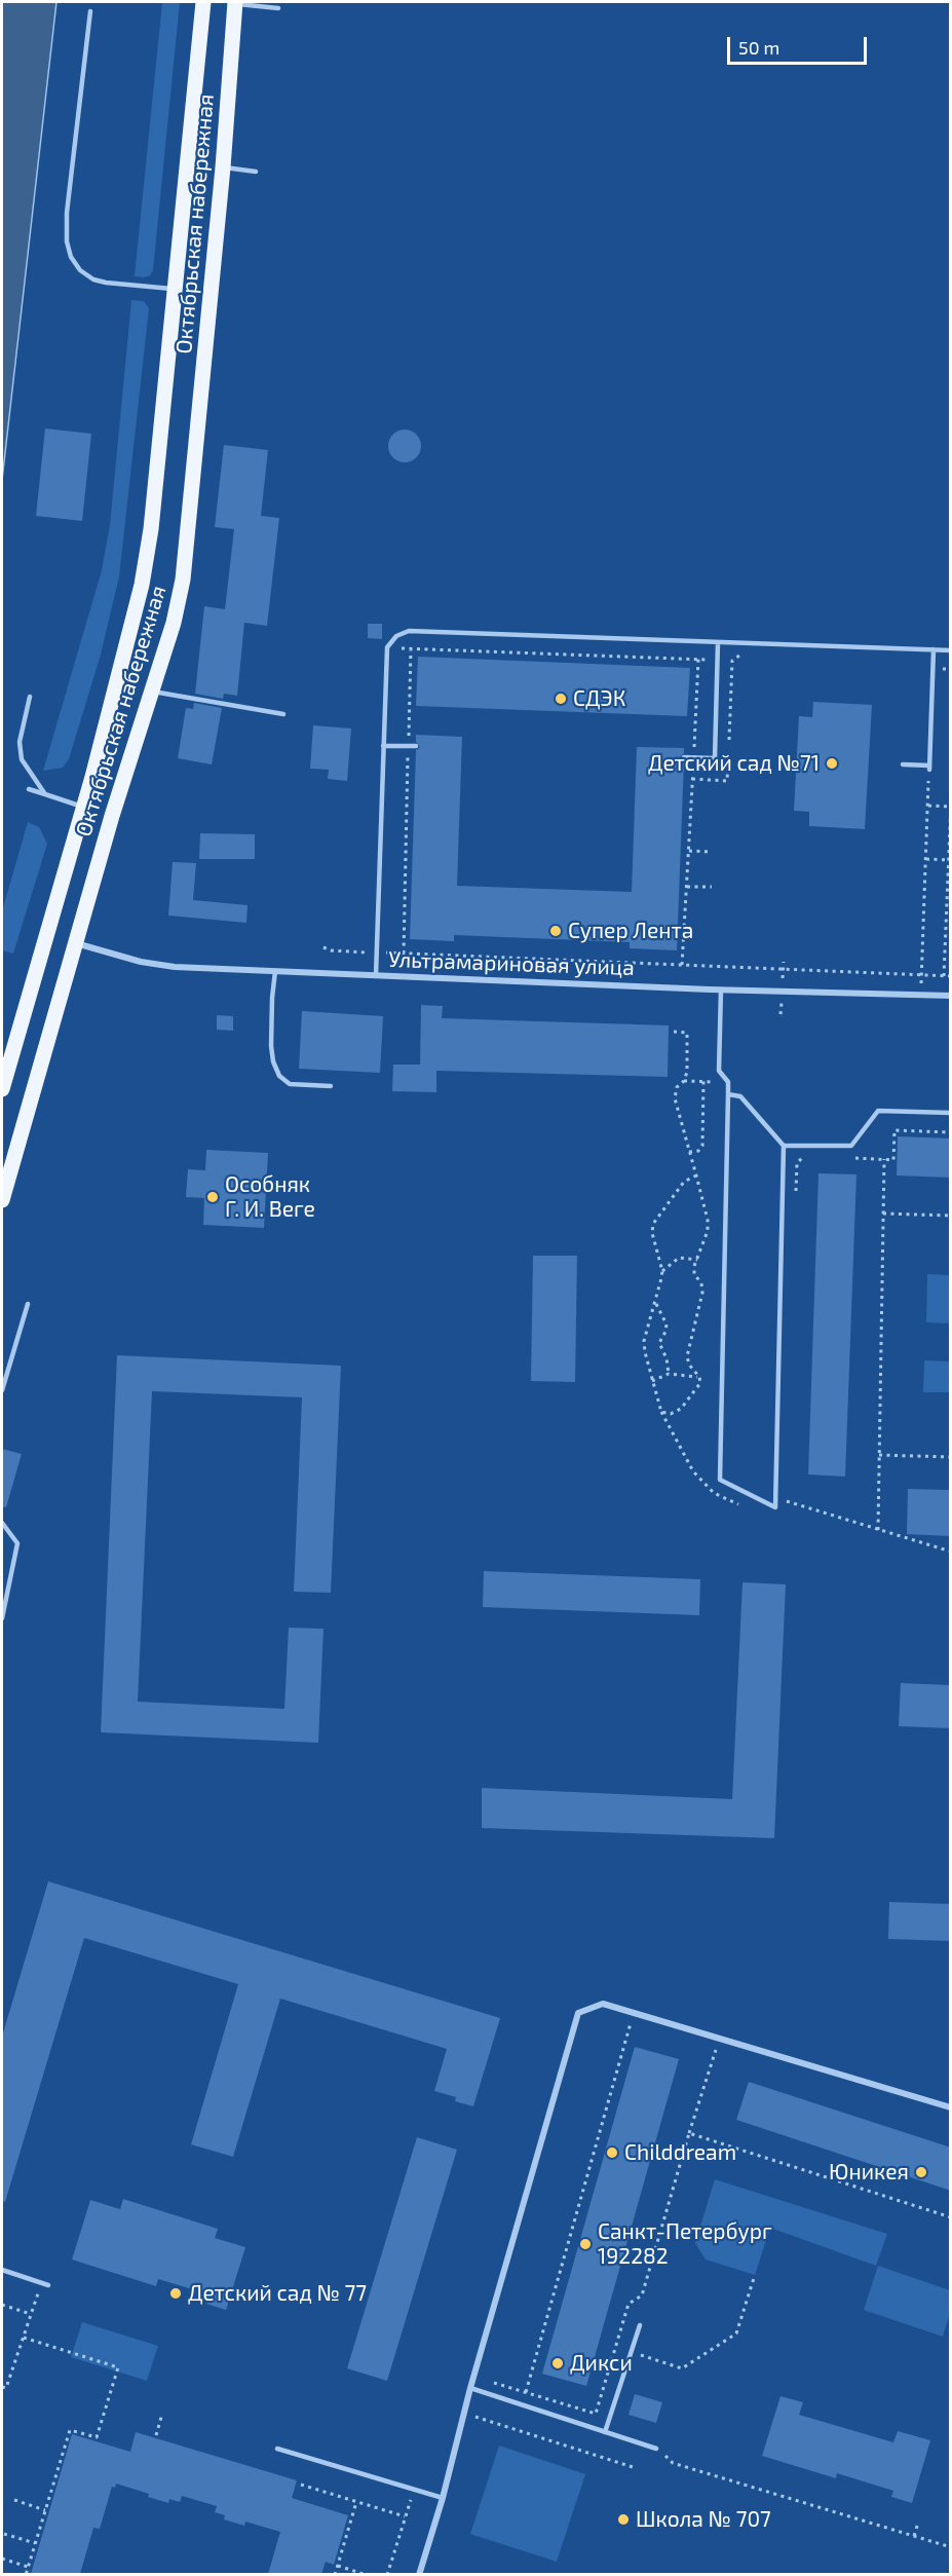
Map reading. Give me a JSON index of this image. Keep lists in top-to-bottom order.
{
  "streets": {
    "main road": ["Октябрьская набережная"],
    "street": ["Ультрамариновая улица"]
  },
  "crossings": [
    ["Октябрьская набережная", "Ультрамариновая улица"]
  ],
  "places": [
    "СДЭК",
    "Детский сад №71",
    "Супер Лента",
    "Особняк Г. И. Веге",
    "Childdream",
    "Юникея",
    "Санкт-Петербург 192282",
    "Детский сад № 77",
    "Дикси",
    "Школа № 707"
  ],
  "scale_bar": "50 m"
}
